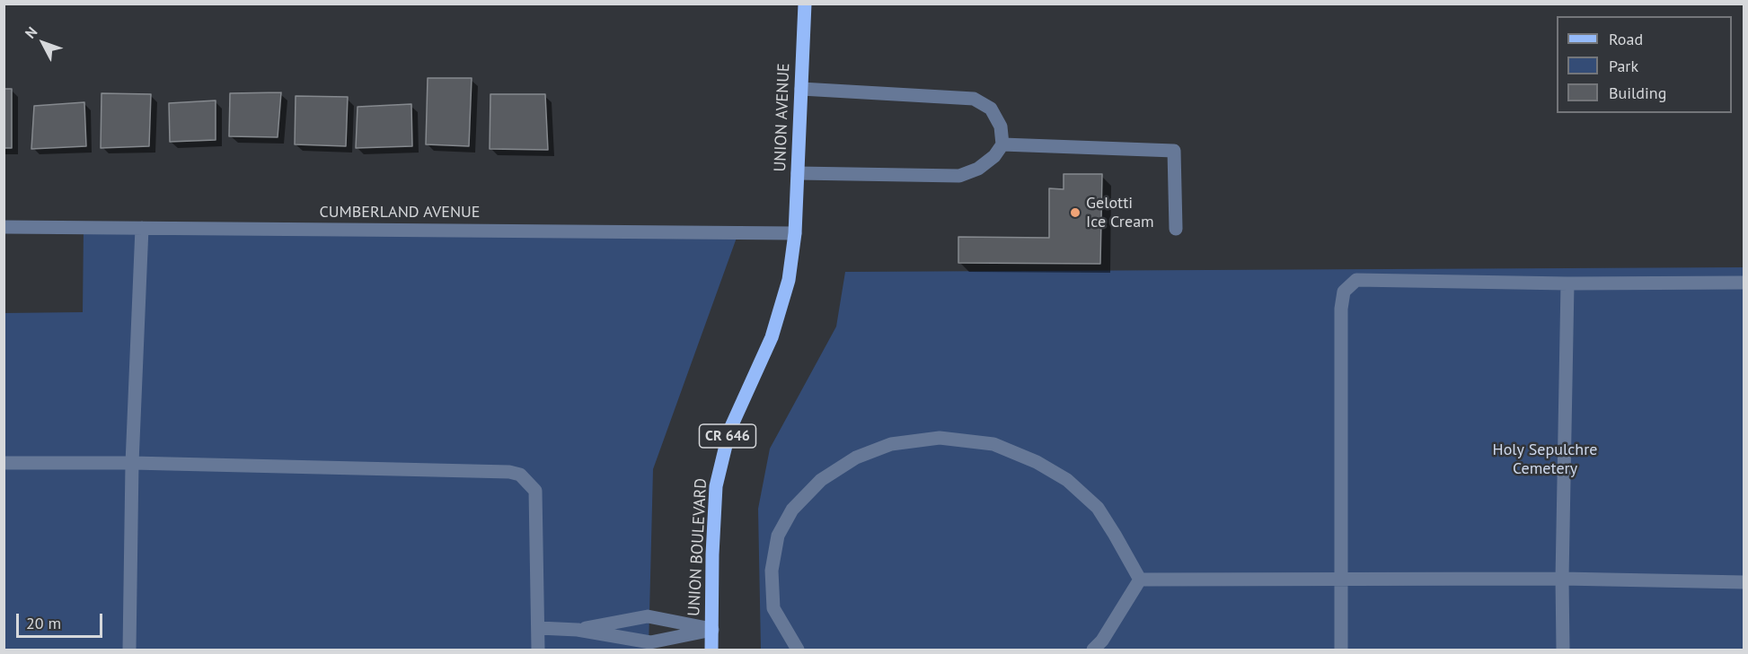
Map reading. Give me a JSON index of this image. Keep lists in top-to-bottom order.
{
  "streets": {
    "main road": ["UNION AVENUE", "CR 646", "UNION BOULEVARD"],
    "street": ["CUMBERLAND AVENUE"]
  },
  "crossings": [
    ["UNION AVENUE", "CUMBERLAND AVENUE"],
    ["UNION AVENUE", "UNION BOULEVARD"],
    ["CUMBERLAND AVENUE", "UNION BOULEVARD"]
  ],
  "parks": ["Holy Sepulchre Cemetery"],
  "places": ["Gelotti Ice Cream"],
  "legend": ["Road", "Park", "Building"],
  "scale_bar": "20 m",
  "north": "top left"
}
